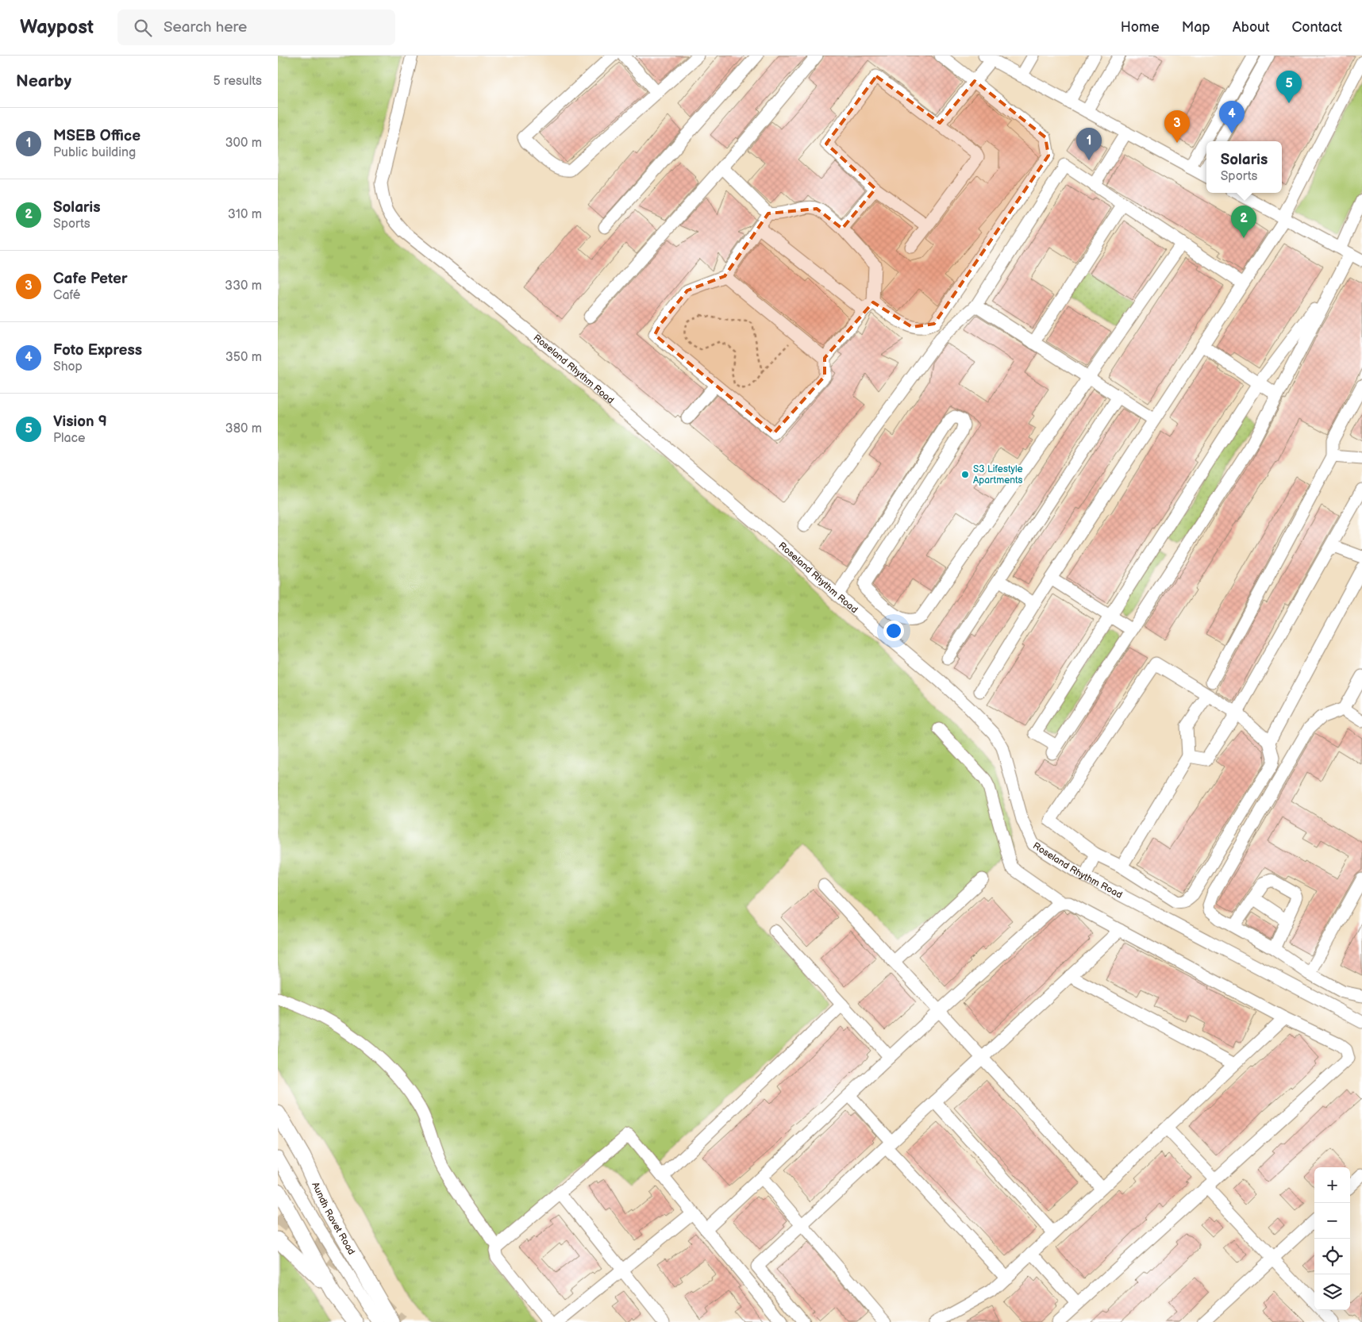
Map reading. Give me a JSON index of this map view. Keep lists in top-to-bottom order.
{
  "streets": {
    "main road": ["Aundh Ravet Road"],
    "street": ["Roseland Rhythm Road"]
  },
  "places": ["S3 Lifestyle Apartments"],
  "page": {
    "header": "Waypost",
    "search": "Search here",
    "nav": [
      "Home",
      "Map",
      "About",
      "Contact"
    ],
    "heading": ["Nearby", "5 results"],
    "pins": [
      "5",
      "4",
      "3",
      "1",
      "2"
    ],
    "list": [
      {
        "mark": "1",
        "name": "MSEB Office",
        "note": "Public building",
        "value": "300 m"
      },
      {
        "mark": "2",
        "name": "Solaris",
        "note": "Sports",
        "value": "310 m"
      },
      {
        "mark": "3",
        "name": "Cafe Peter",
        "note": "Café",
        "value": "330 m"
      },
      {
        "mark": "4",
        "name": "Foto Express",
        "note": "Shop",
        "value": "350 m"
      },
      {
        "mark": "5",
        "name": "Vision 9",
        "note": "Place",
        "value": "380 m"
      }
    ],
    "popup": ["Solaris", "Sports"],
    "map_buttons": ["+", "−"]
  }
}
